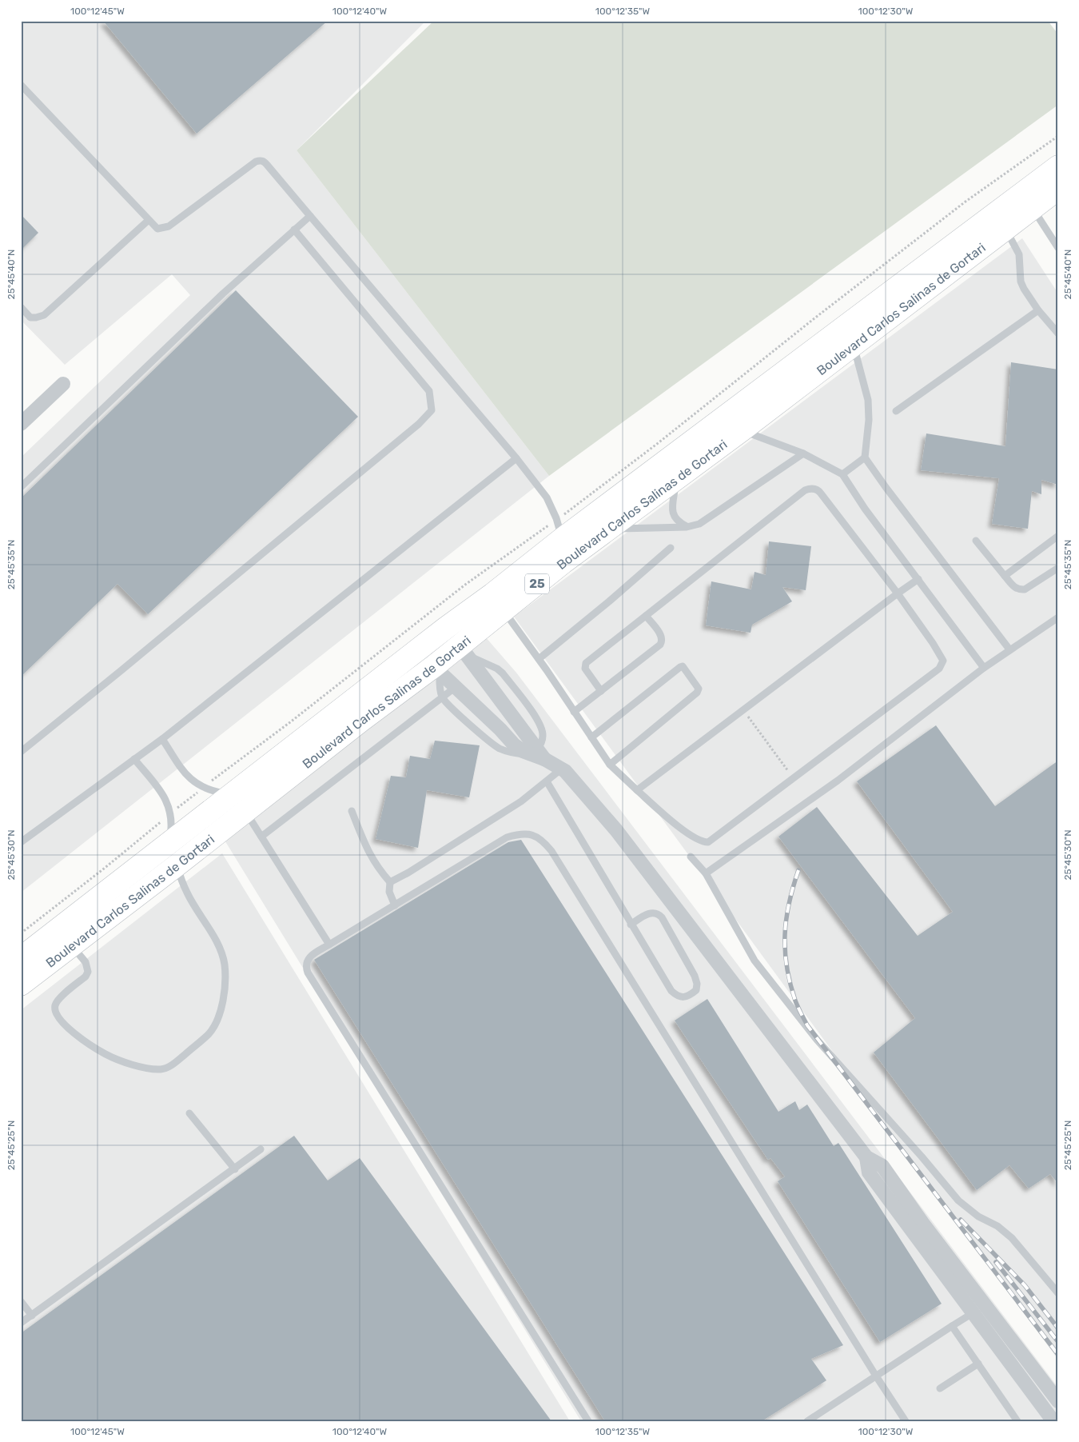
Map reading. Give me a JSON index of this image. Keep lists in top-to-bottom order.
{
  "streets": {
    "main road": ["Boulevard Carlos Salinas de Gortari", "25"]
  },
  "coordinates": [
    "100°12'45\"W",
    "100°12'40\"W",
    "100°12'35\"W",
    "100°12'30\"W",
    "25°45'40\"N",
    "25°45'35\"N",
    "25°45'30\"N",
    "25°45'25\"N"
  ]
}
